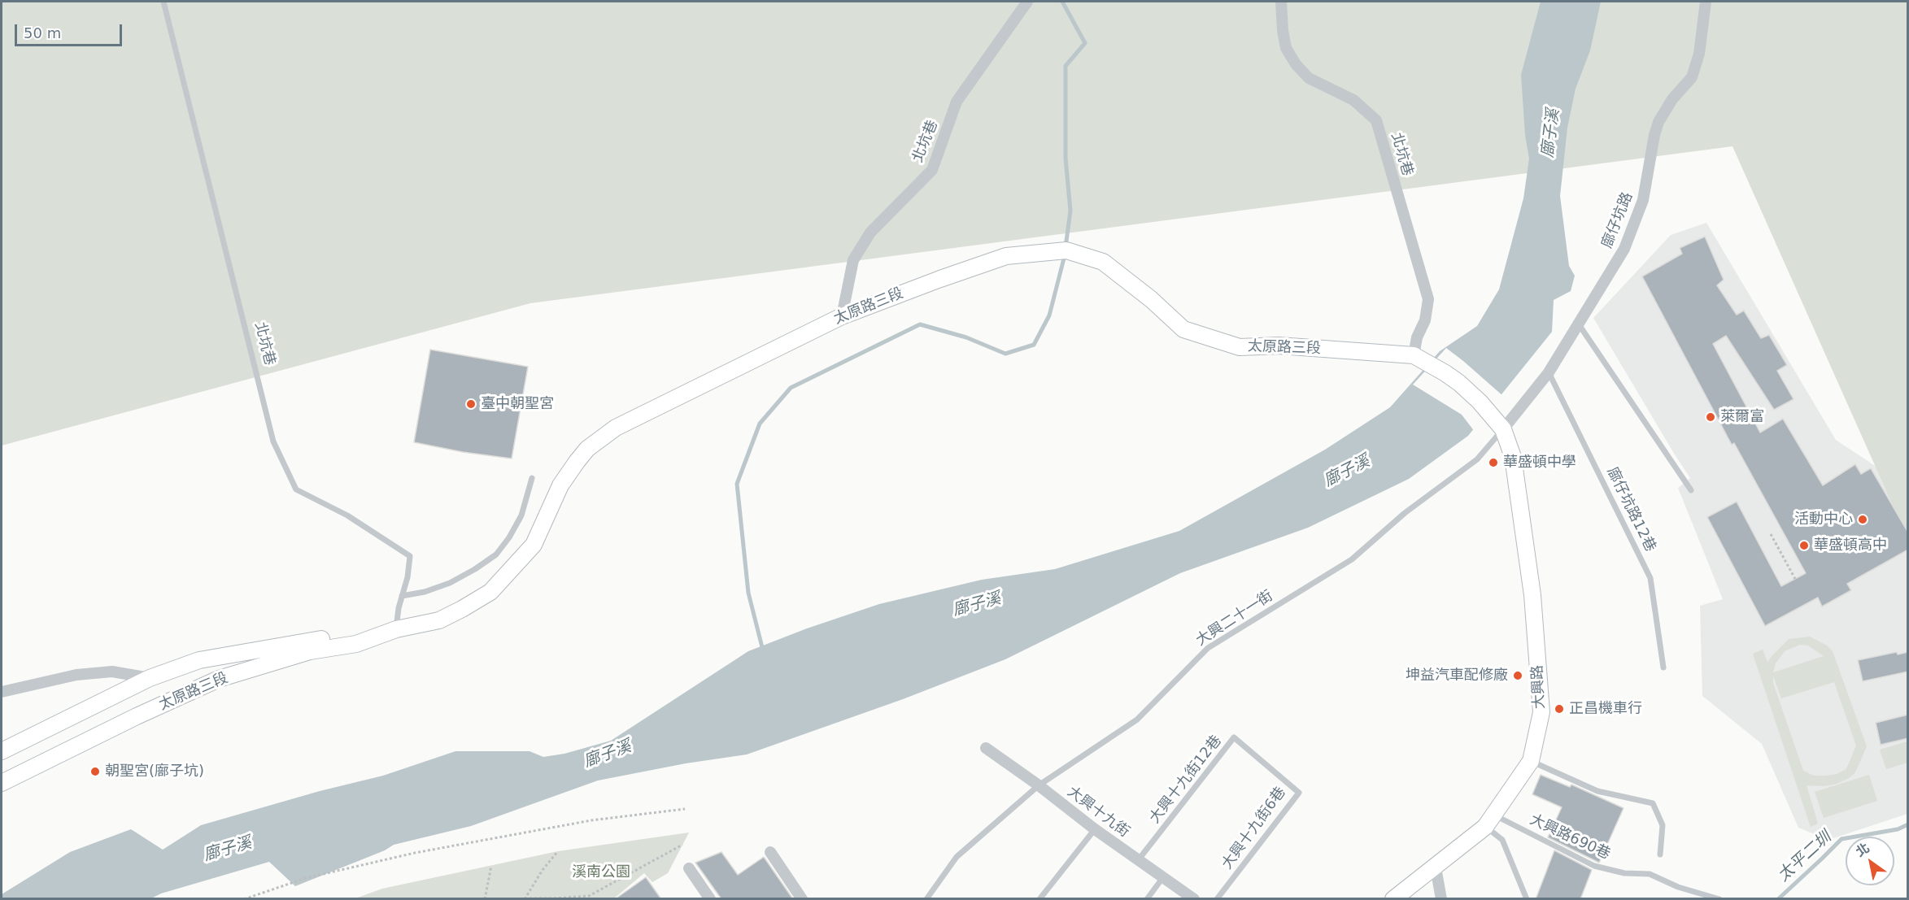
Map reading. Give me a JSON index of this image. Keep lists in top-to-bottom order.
{
  "streets": {
    "main road": ["太原路三段", "大興路"],
    "street": ["北坑巷", "廍仔坑路", "大興十九街"],
    "lane": [
      "廍仔坑路12巷",
      "大興二十一街",
      "大興十九街12巷",
      "大興十九街6巷",
      "大興路690巷"
    ]
  },
  "crossings": [
    ["北坑巷", "太原路三段"],
    ["廍仔坑路", "廍仔坑路12巷"],
    ["廍仔坑路", "大興二十一街"],
    ["廍仔坑路", "大興路"],
    ["大興二十一街", "大興路"],
    ["大興二十一街", "大興十九街"],
    ["大興路", "大興路690巷"],
    ["大興十九街12巷", "大興十九街"],
    ["大興十九街12巷", "大興十九街6巷"]
  ],
  "water": ["廍子溪", "太平二圳"],
  "parks": ["溪南公園"],
  "places": [
    "臺中朝聖宮",
    "萊爾富",
    "華盛頓中學",
    "活動中心",
    "華盛頓高中",
    "坤益汽車配修廠",
    "正昌機車行",
    "朝聖宮(廍子坑)"
  ],
  "scale_bar": "50 m",
  "north": "top left"
}
